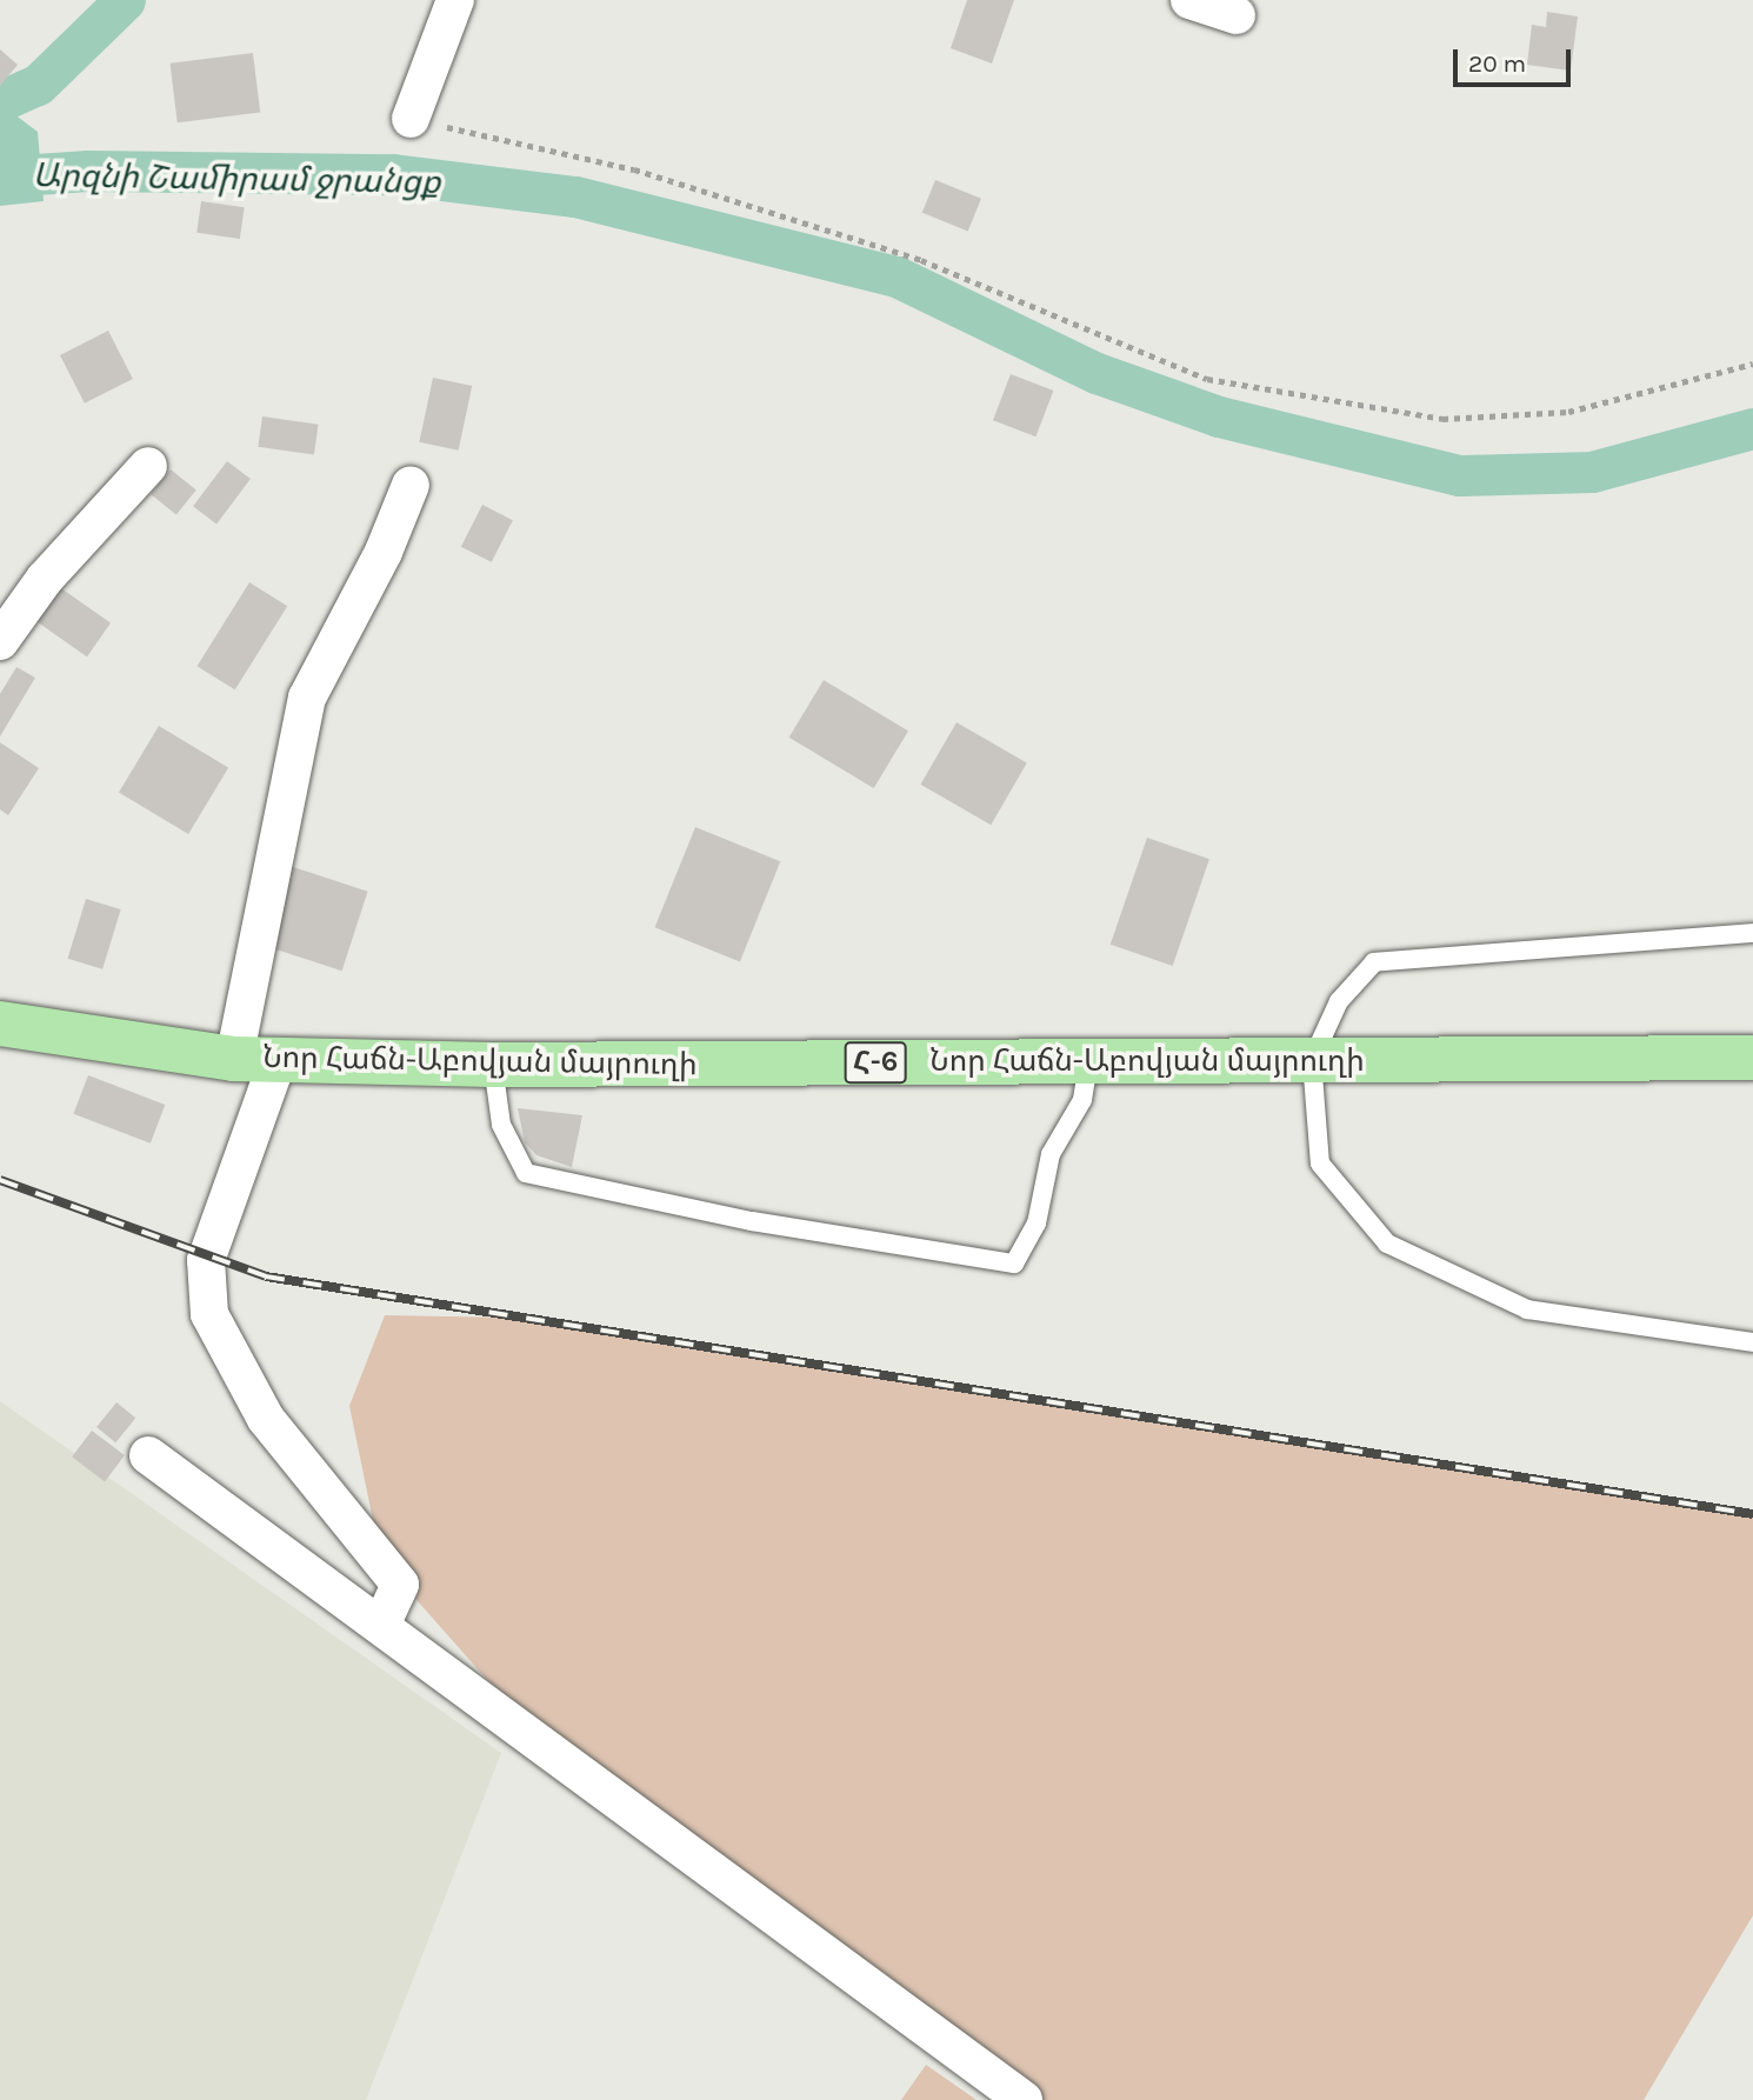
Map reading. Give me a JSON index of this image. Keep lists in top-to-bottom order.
{
  "streets": {
    "main road": ["Նոր Հաճն-Աբովյան մայրուղի", "Հ-6"]
  },
  "water": ["Արզնի Շամիրամ ջրանցք"],
  "scale_bar": "20 m"
}
